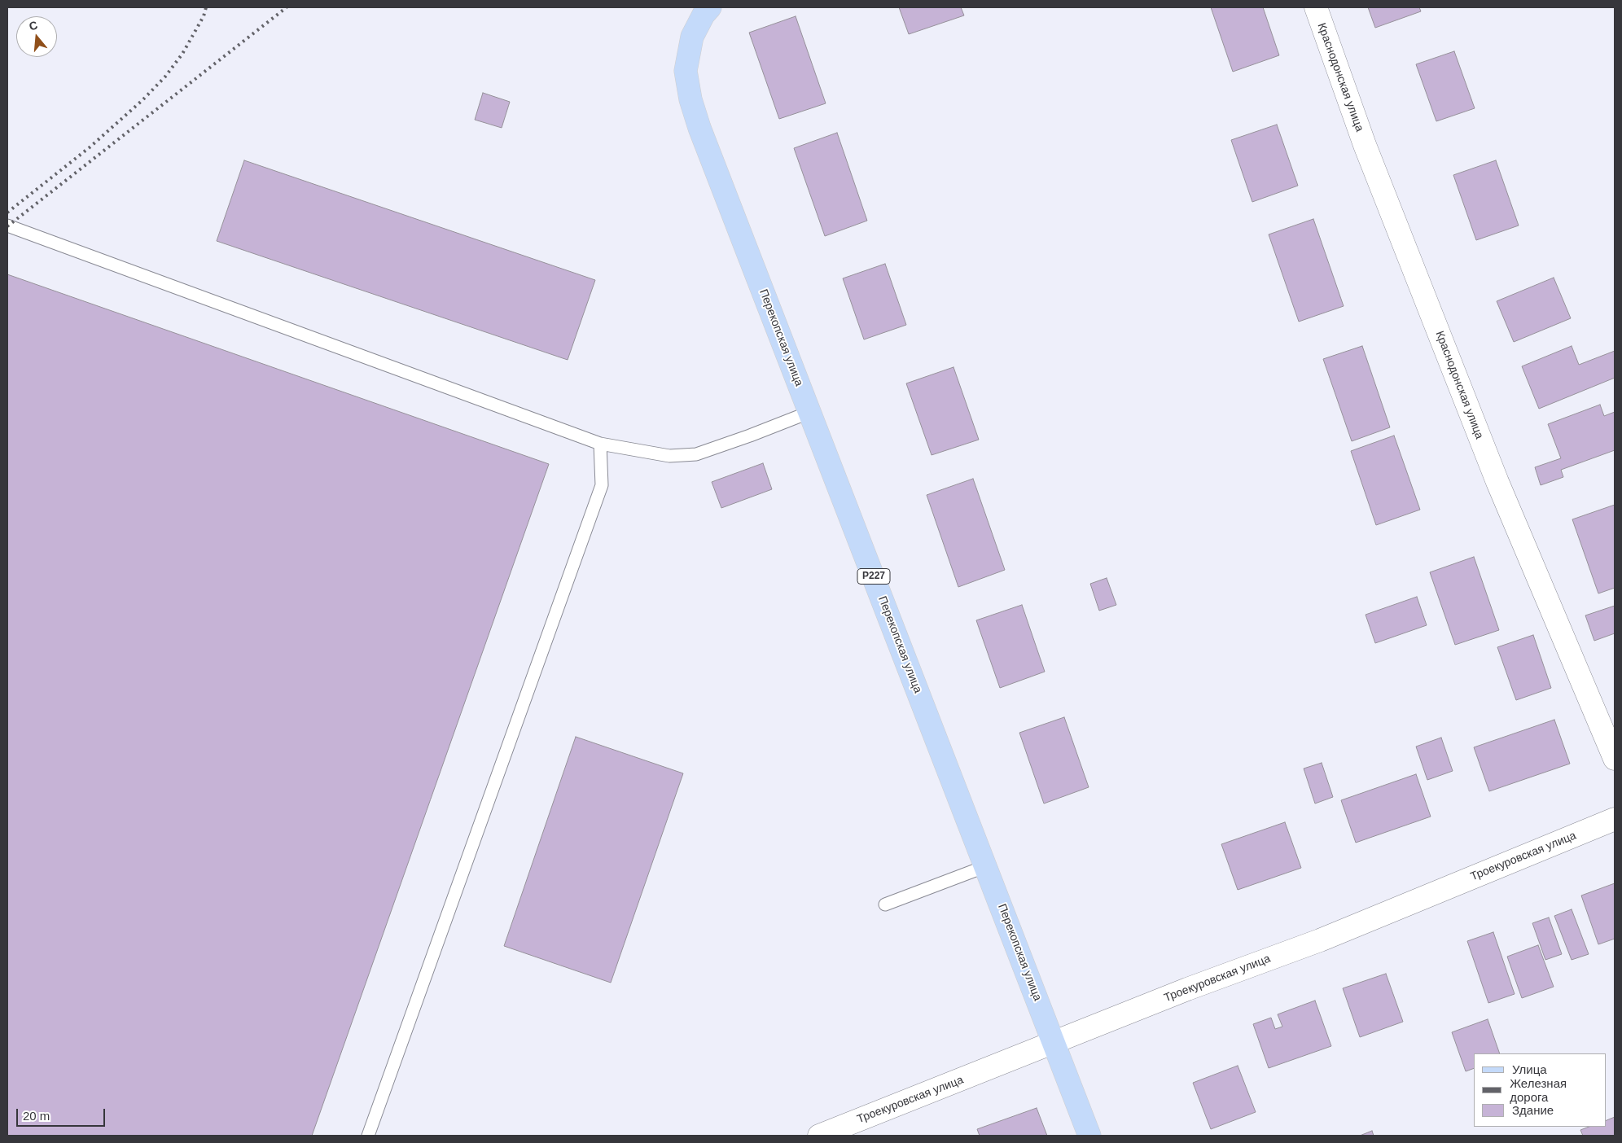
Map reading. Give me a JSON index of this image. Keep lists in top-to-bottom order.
{
  "streets": {
    "main road": ["Перекопская улица", "Р227"],
    "street": ["Краснодонская улица", "Троекуровская улица"]
  },
  "crossings": [
    ["Перекопская улица", "Троекуровская улица"]
  ],
  "legend": ["Улица", "Железная дорога", "Здание"],
  "scale_bar": "20 m",
  "north": "top"
}
